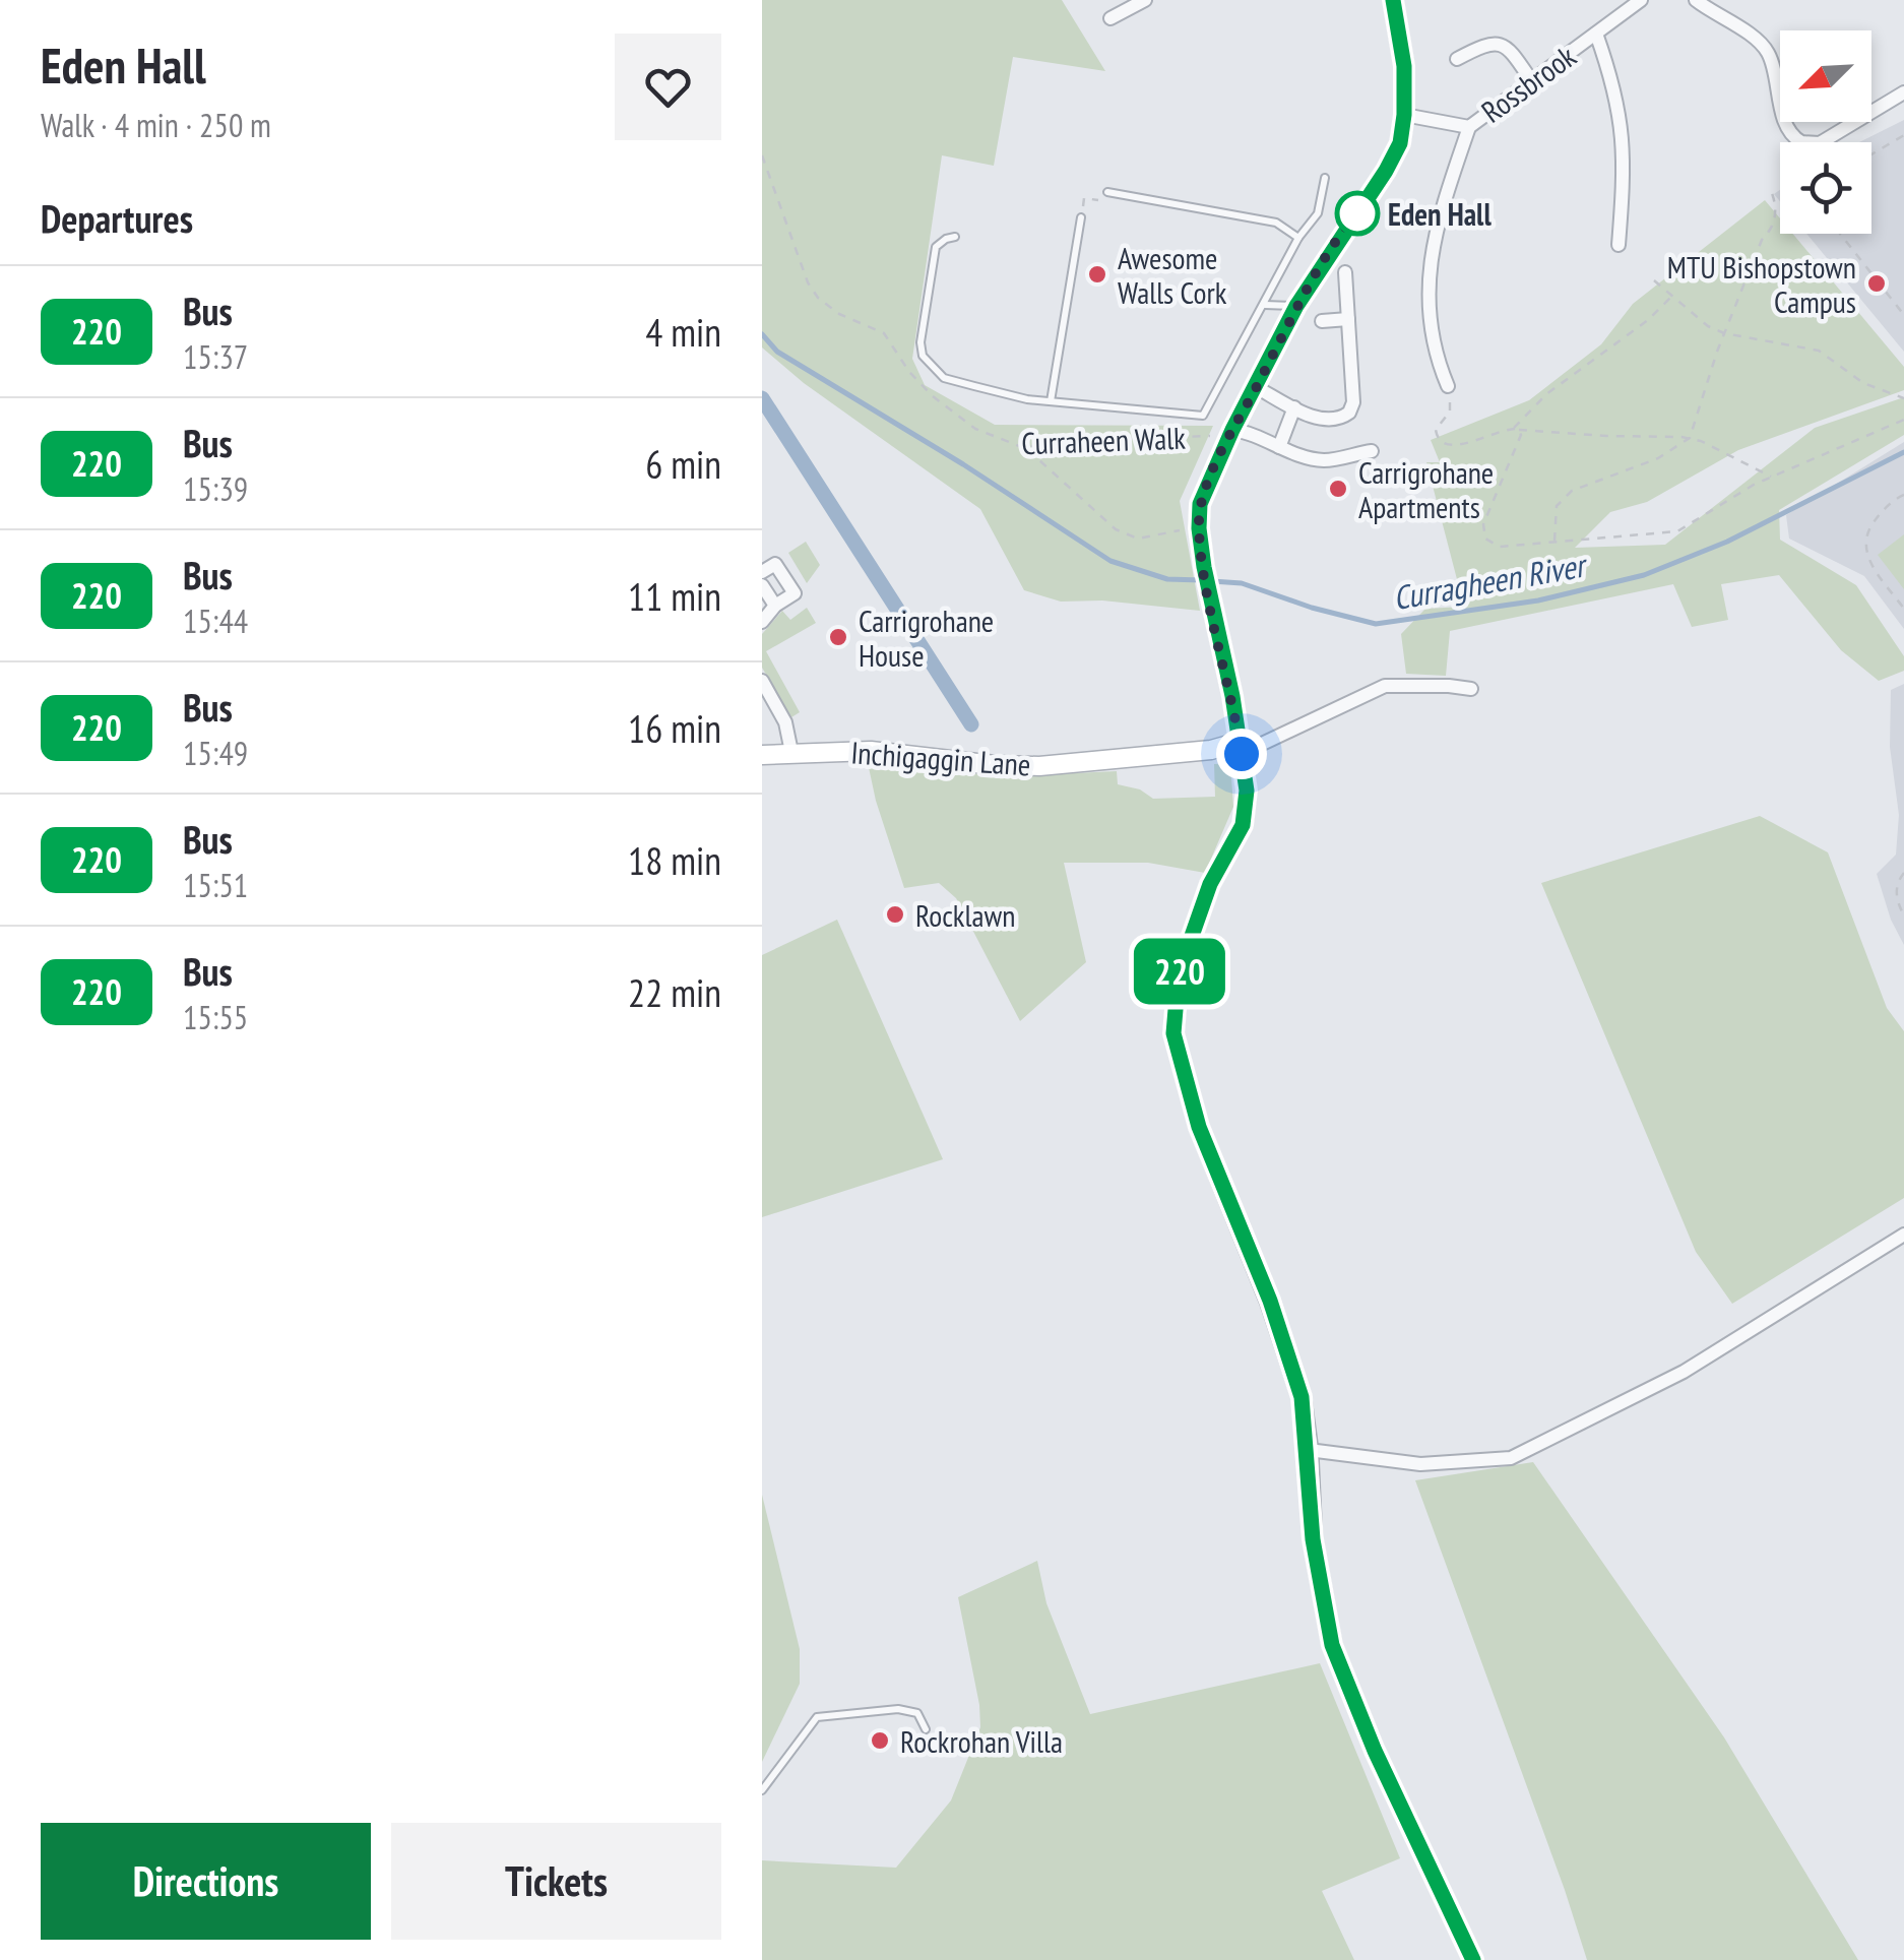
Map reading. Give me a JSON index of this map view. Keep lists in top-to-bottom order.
{
  "streets": {
    "main road": ["Inchigaggin Lane"],
    "street": ["Rossbrook"],
    "path": ["Curraheen Walk"]
  },
  "water": ["Curragheen River"],
  "places": [
    "Eden Hall",
    "Awesome Walls Cork",
    "MTU Bishopstown Campus",
    "Carrigrohane Apartments",
    "Carrigrohane House",
    "Rocklawn",
    "Rockrohan Villa"
  ],
  "lines": ["bus line 220"],
  "north": "bottom left",
  "page": {
    "heading": [
      ["Eden Hall", "Walk · 4 min · 250 m"],
      "Departures"
    ],
    "on_map": "220",
    "list": [
      {
        "mark": "220",
        "name": "Bus",
        "note": "15:37",
        "value": "4 min"
      },
      {
        "mark": "220",
        "name": "Bus",
        "note": "15:39",
        "value": "6 min"
      },
      {
        "mark": "220",
        "name": "Bus",
        "note": "15:44",
        "value": "11 min"
      },
      {
        "mark": "220",
        "name": "Bus",
        "note": "15:49",
        "value": "16 min"
      },
      {
        "mark": "220",
        "name": "Bus",
        "note": "15:51",
        "value": "18 min"
      },
      {
        "mark": "220",
        "name": "Bus",
        "note": "15:55",
        "value": "22 min"
      }
    ],
    "buttons": ["Directions", "Tickets"]
  }
}
